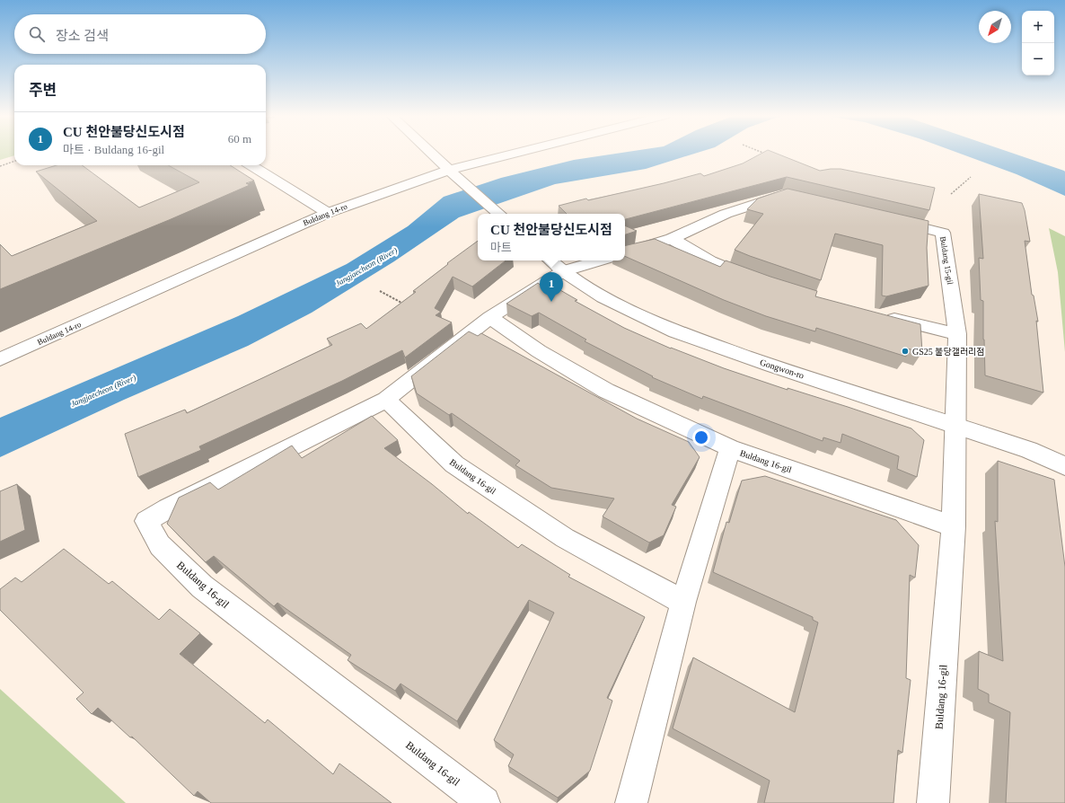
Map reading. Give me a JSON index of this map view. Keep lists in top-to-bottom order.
{
  "streets": {
    "street": [
      "Buldang 14-ro",
      "Buldang 15-gil",
      "Gongwon-ro",
      "Buldang 16-gil"
    ]
  },
  "crossings": [
    ["Buldang 15-gil", "Gongwon-ro"],
    ["Buldang 15-gil", "Buldang 16-gil"],
    ["Gongwon-ro", "Buldang 16-gil"]
  ],
  "water": ["Jangjaecheon (River)"],
  "places": ["GS25 불당갤러리점"],
  "north": "bottom left",
  "page": {
    "map_buttons": ["+", "−"],
    "search": "장소 검색",
    "heading": "주변",
    "list": [
      {
        "mark": "1",
        "name": "CU 천안불당신도시점",
        "note": "마트 · Buldang 16-gil",
        "value": "60 m"
      }
    ],
    "popup": ["CU 천안불당신도시점", "마트"],
    "pins": "1"
  }
}
